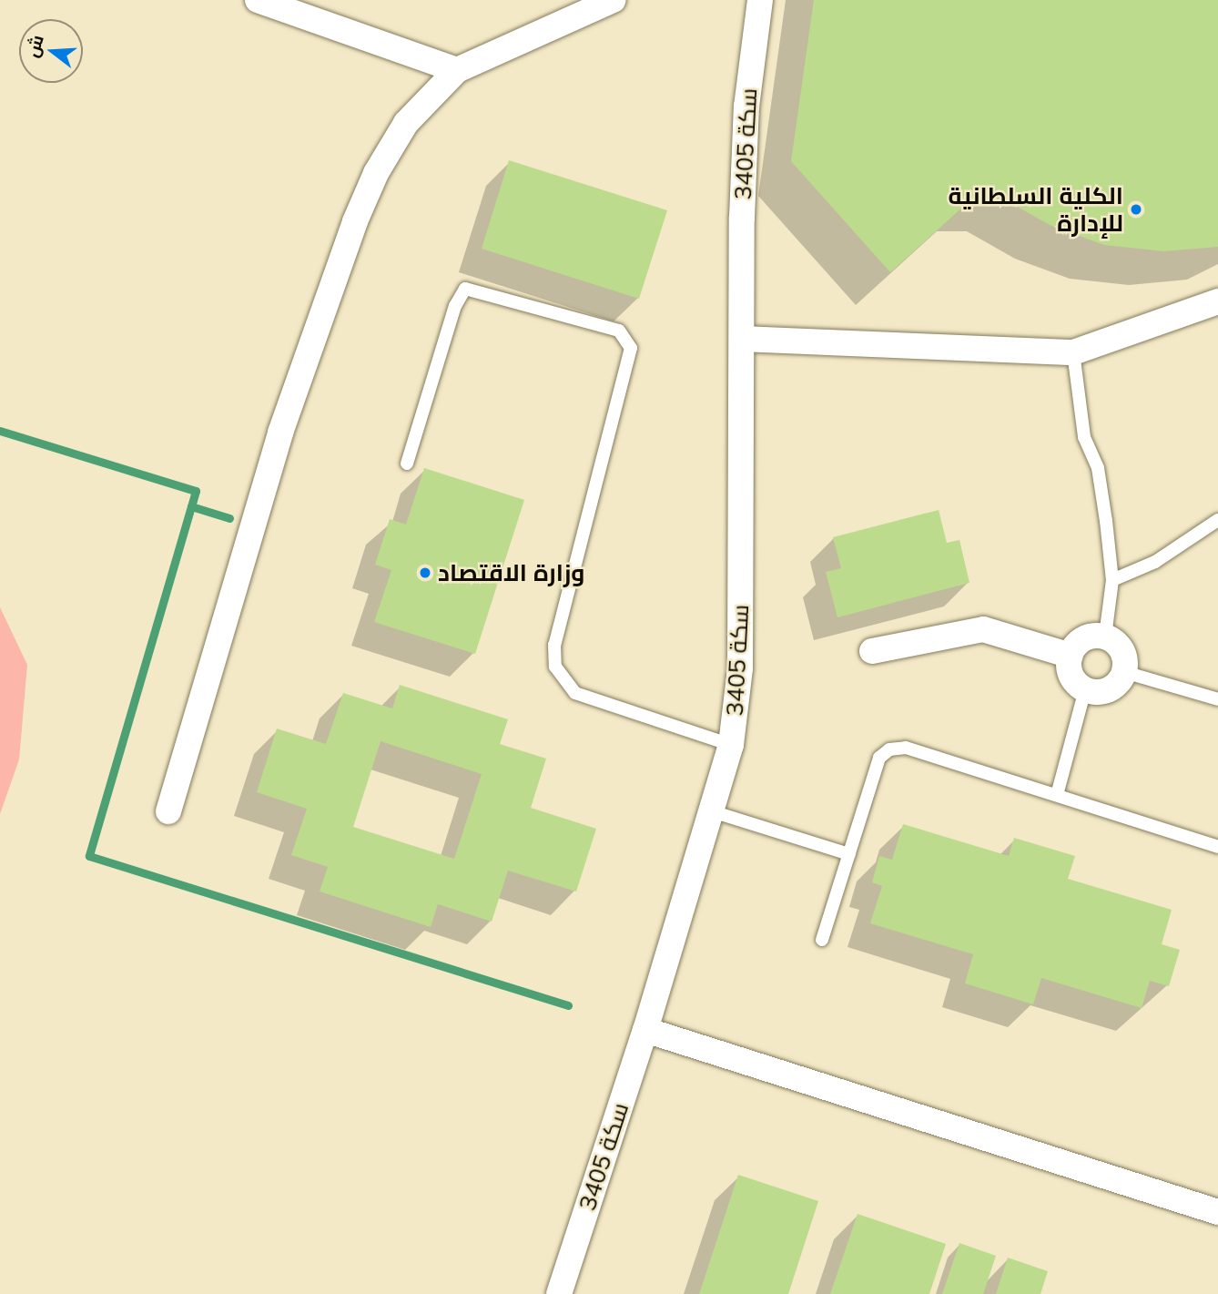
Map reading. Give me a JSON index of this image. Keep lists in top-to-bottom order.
{
  "streets": {
    "street": ["سكة 3405"]
  },
  "places": ["الكلية السلطانية للإدارة", "وزارة الاقتصاد"],
  "north": "left"
}
